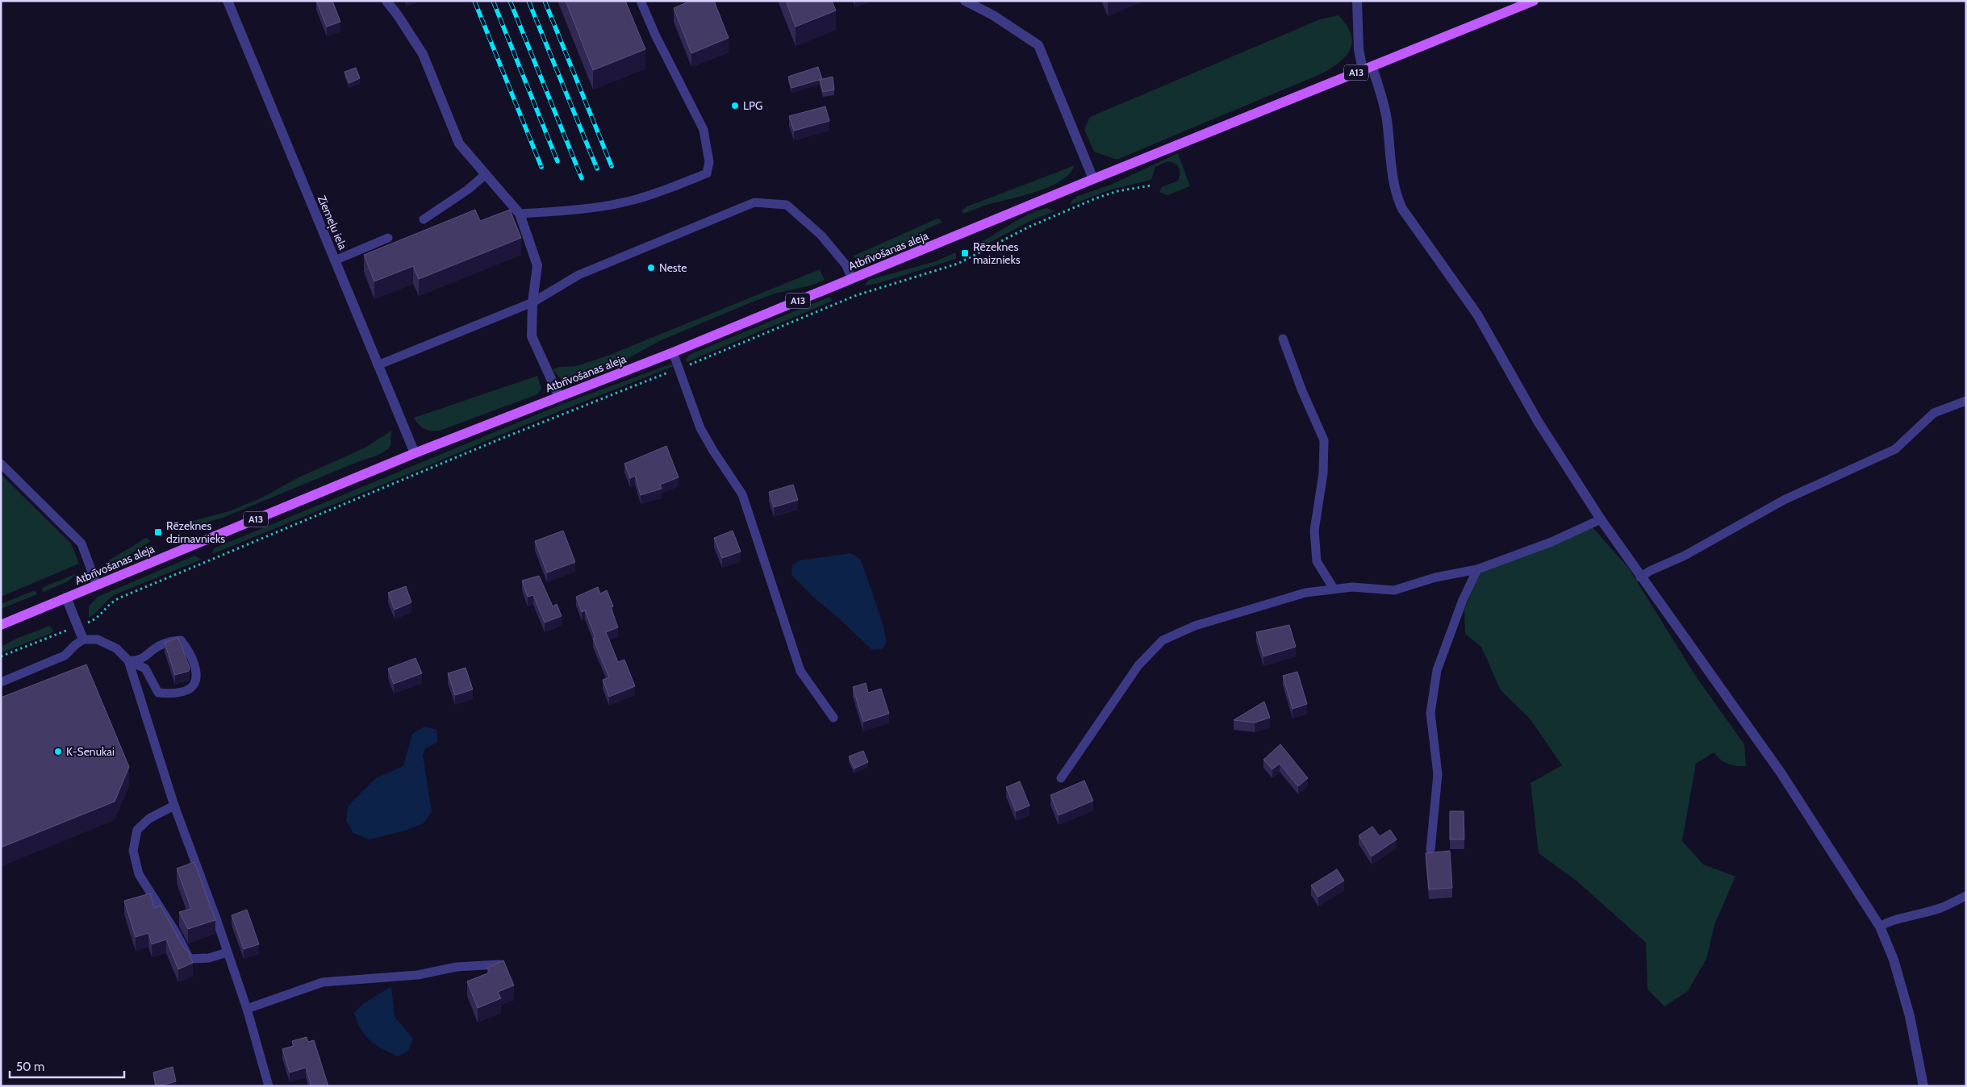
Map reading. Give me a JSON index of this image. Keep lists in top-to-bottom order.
{
  "streets": {
    "main road": ["A13", "Atbrīvošanas aleja"],
    "street": ["Ziemeļu iela"]
  },
  "crossings": [
    ["A13", "Atbrīvošanas aleja"],
    ["Ziemeļu iela", "Atbrīvošanas aleja"]
  ],
  "places": {
    "other": ["LPG", "Neste", "K-Senukai"],
    "transit": ["Rēzeknes maiznieks", "Rēzeknes dzirnavnieks"]
  },
  "scale_bar": "50 m"
}
